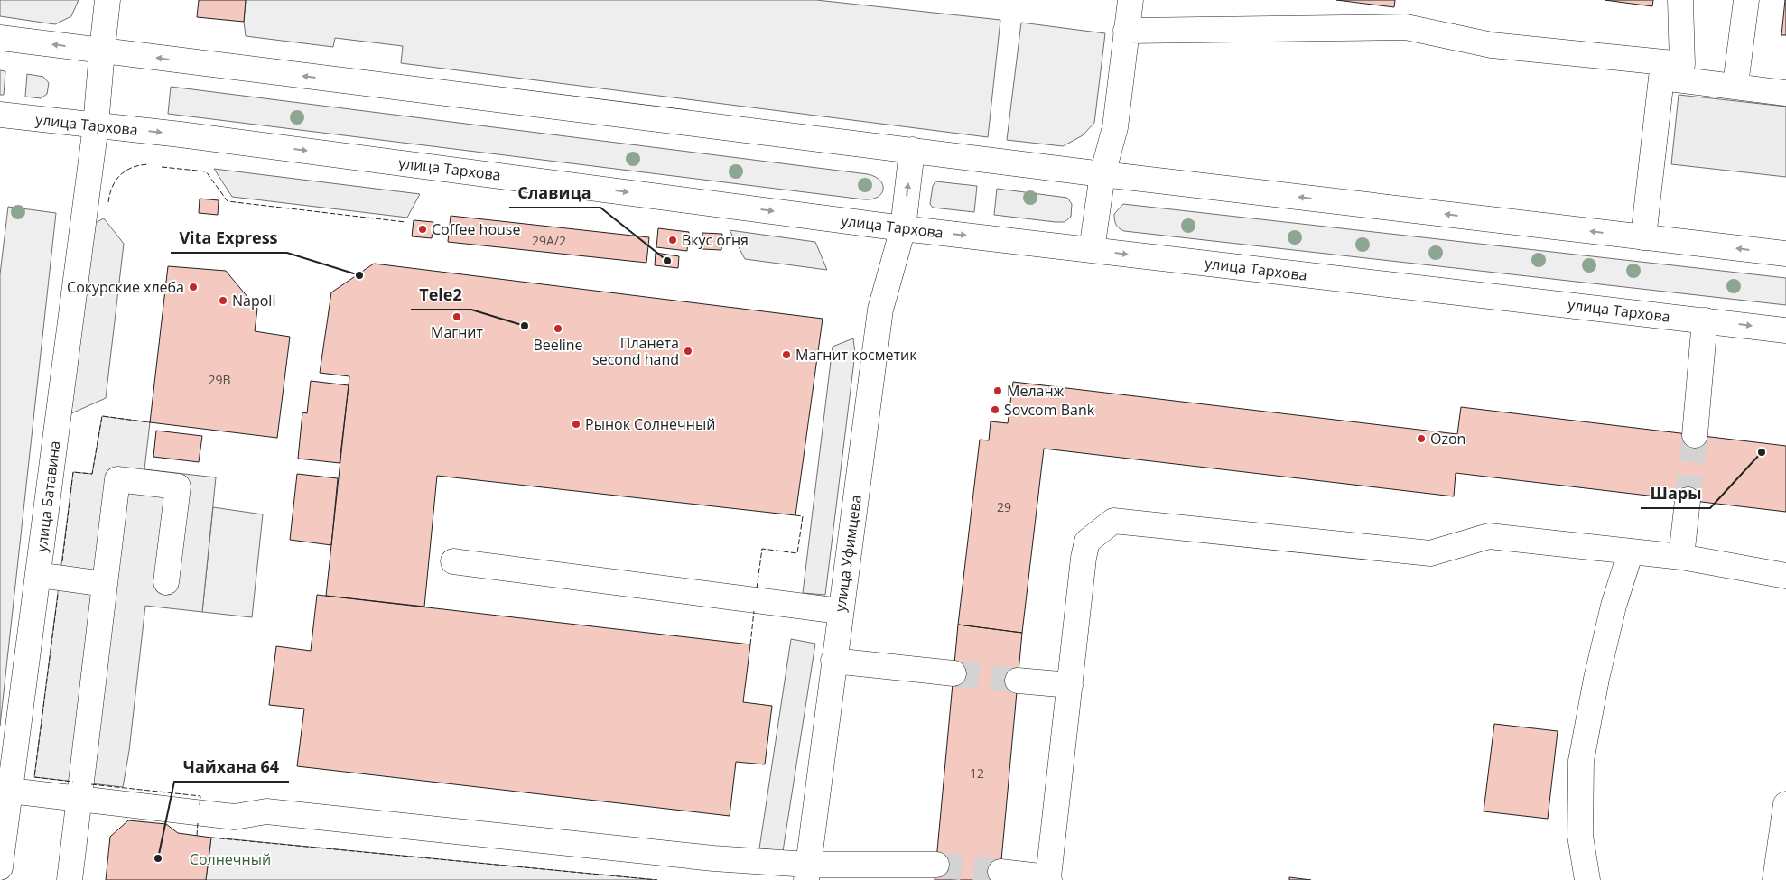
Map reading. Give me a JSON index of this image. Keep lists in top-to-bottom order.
{
  "streets": {
    "main road": ["улица Тархова", "улица Батавина", "улица Уфимцева"]
  },
  "crossings": [
    ["улица Тархова", "улица Батавина"],
    ["улица Тархова", "улица Уфимцева"]
  ],
  "parks": ["Солнечный"],
  "places": [
    "Coffee house",
    "Вкус огня",
    "Славица",
    "Vita Express",
    "Сокурские хлеба",
    "Napoli",
    "Магнит",
    "Tele2",
    "Beeline",
    "Планета second hand",
    "Магнит косметик",
    "Меланж",
    "Sovcom Bank",
    "Рынок Солнечный",
    "Ozon",
    "Шары",
    "Чайхана 64"
  ],
  "house_numbers": [
    "29А/2",
    "29В",
    "29",
    "12"
  ]
}
